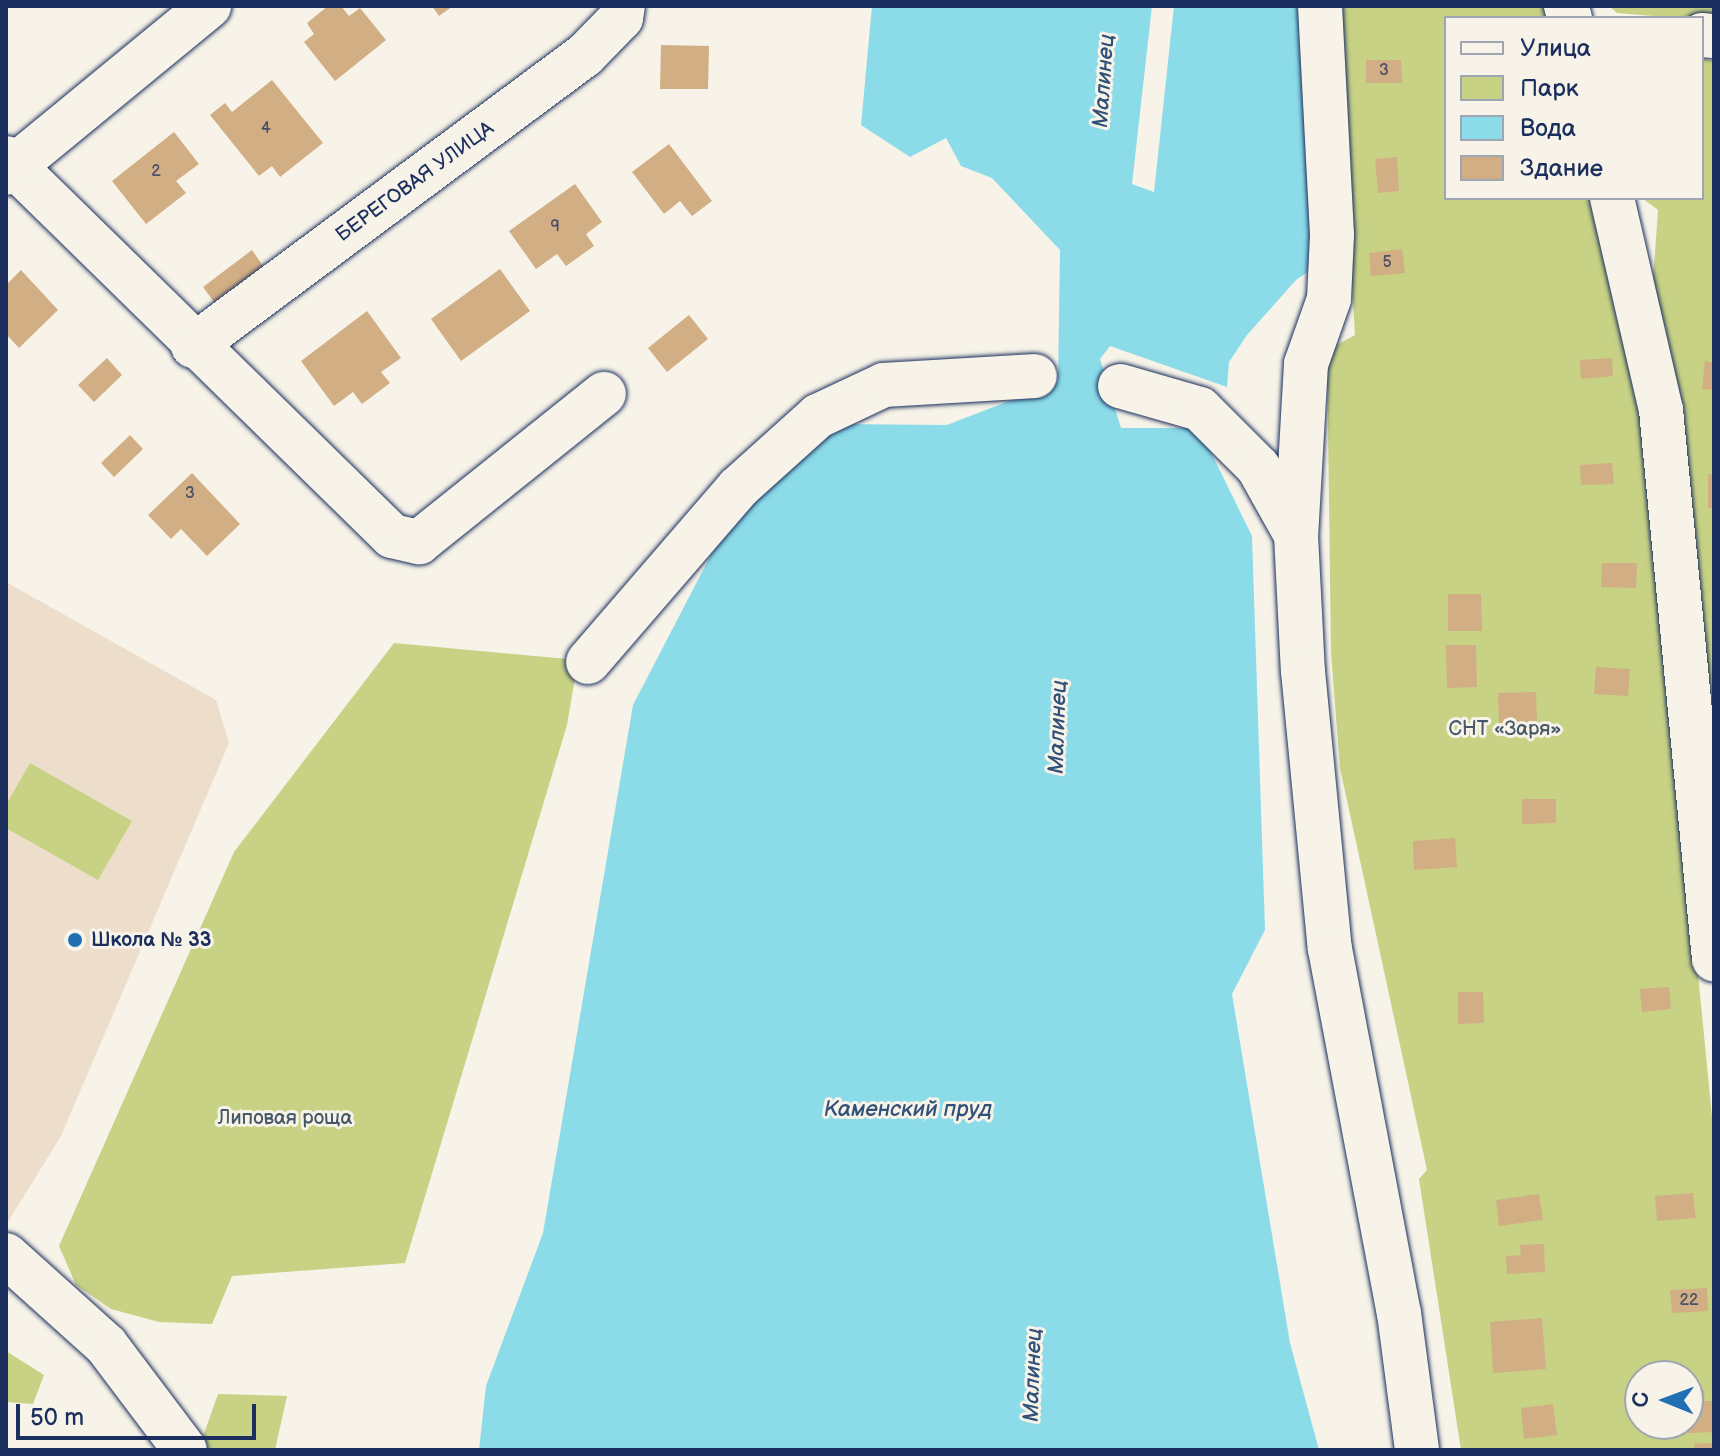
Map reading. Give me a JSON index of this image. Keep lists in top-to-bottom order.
{
  "streets": {
    "street": ["БЕРЕГОВАЯ УЛИЦА"]
  },
  "water": ["Малинец", "Каменский пруд"],
  "parks": ["СНТ «Заря»", "Липовая роща"],
  "places": ["Школа № 33"],
  "house_numbers": [
    "3",
    "4",
    "2",
    "9",
    "5",
    "3",
    "22"
  ],
  "legend": [
    "Улица",
    "Парк",
    "Вода",
    "Здание"
  ],
  "scale_bar": "50 m",
  "north": "left"
}
